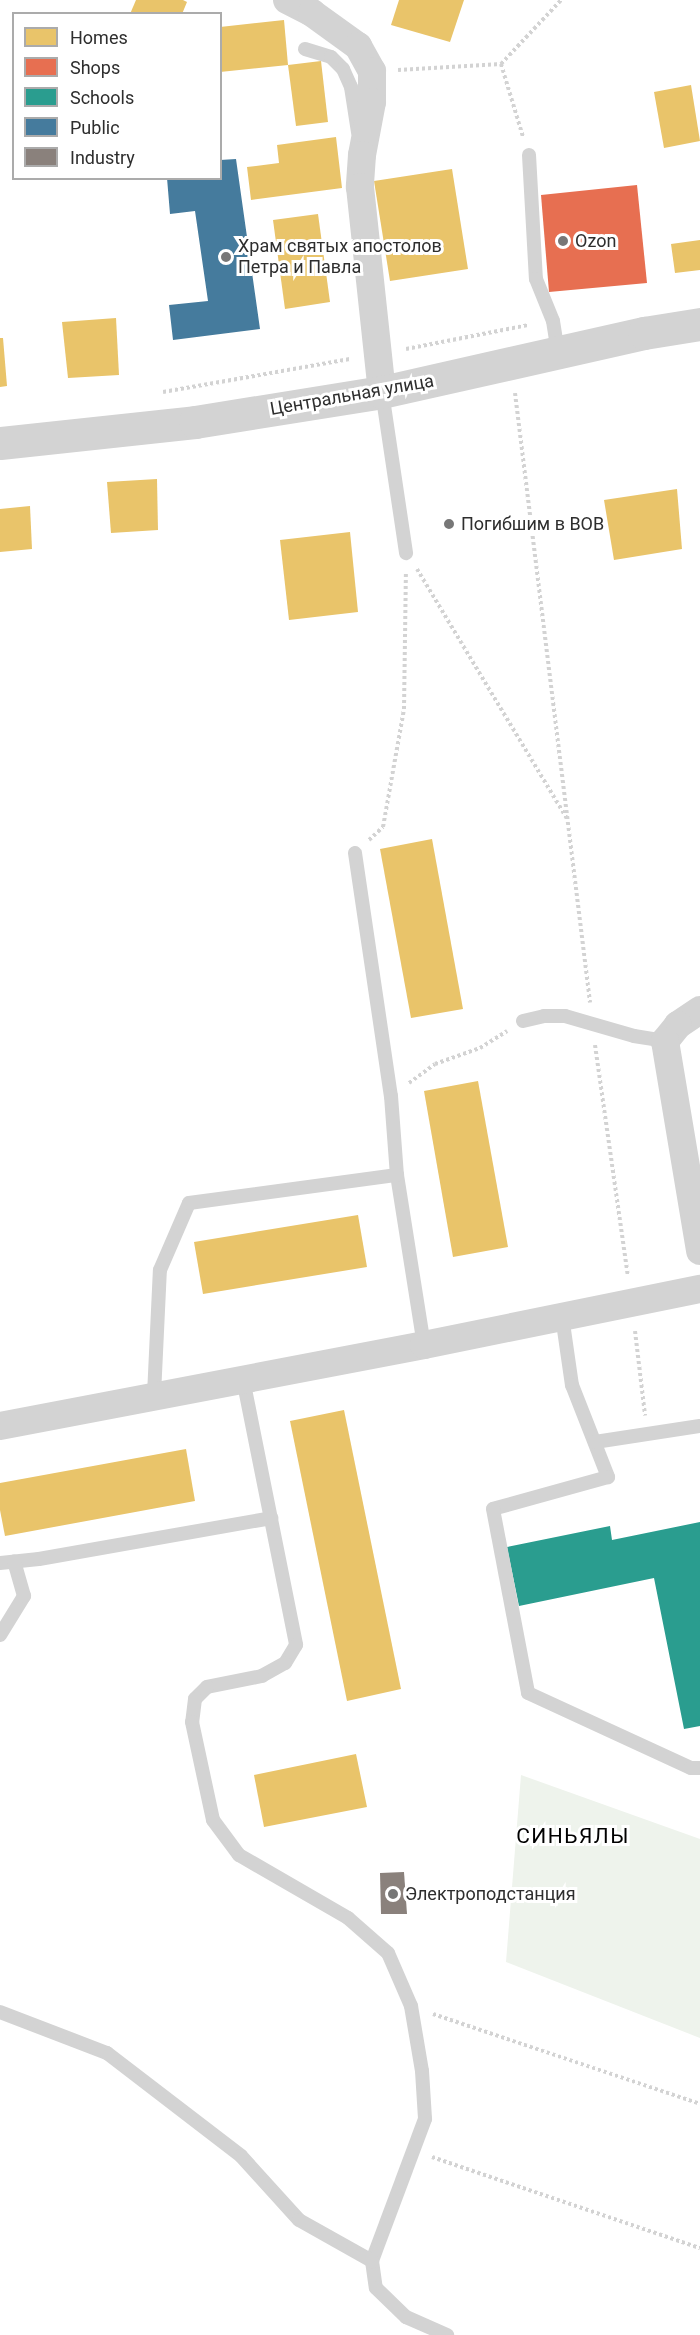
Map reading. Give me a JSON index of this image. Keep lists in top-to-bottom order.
{
  "streets": {
    "street": ["Центральная улица"]
  },
  "districts": ["СИНЬЯЛЫ"],
  "places": [
    "Ozon",
    "Храм святых апостолов Петра и Павла",
    "Погибшим в ВОВ",
    "Электроподстанция"
  ],
  "legend": [
    "Homes",
    "Shops",
    "Schools",
    "Public",
    "Industry"
  ]
}
